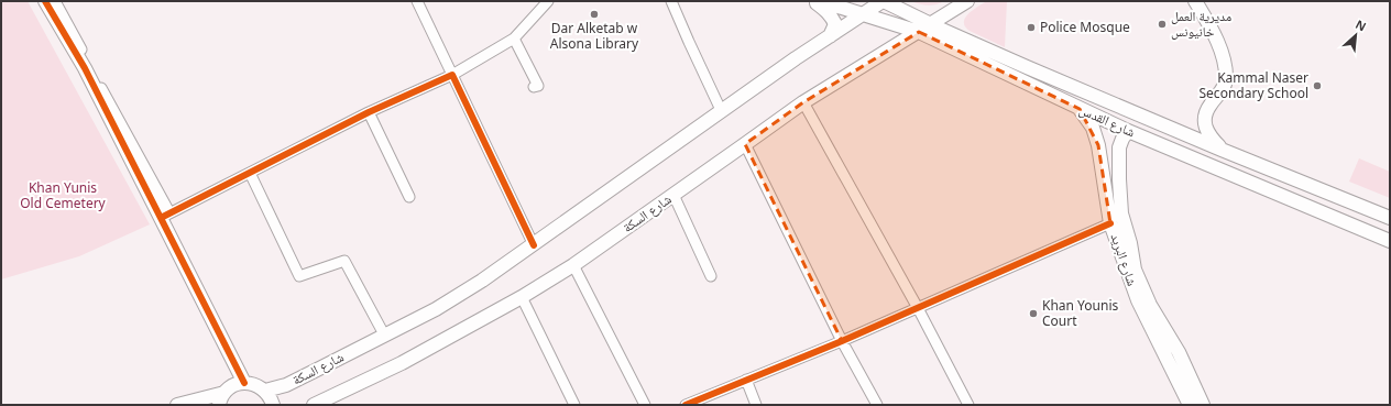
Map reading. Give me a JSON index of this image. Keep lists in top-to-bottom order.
{
  "streets": {
    "main road": ["شارع القدس", "شارع السكة", "شارع البريد"]
  },
  "crossings": [
    ["شارع القدس", "شارع السكة"],
    ["شارع القدس", "شارع البريد"]
  ],
  "parks": ["Khan Yunis Old Cemetery"],
  "places": [
    "Dar Alketab w Alsona Library",
    "مديرية العمل خانيونس",
    "Police Mosque",
    "Kammal Naser Secondary School",
    "Khan Younis Court"
  ],
  "north": "top right"
}
